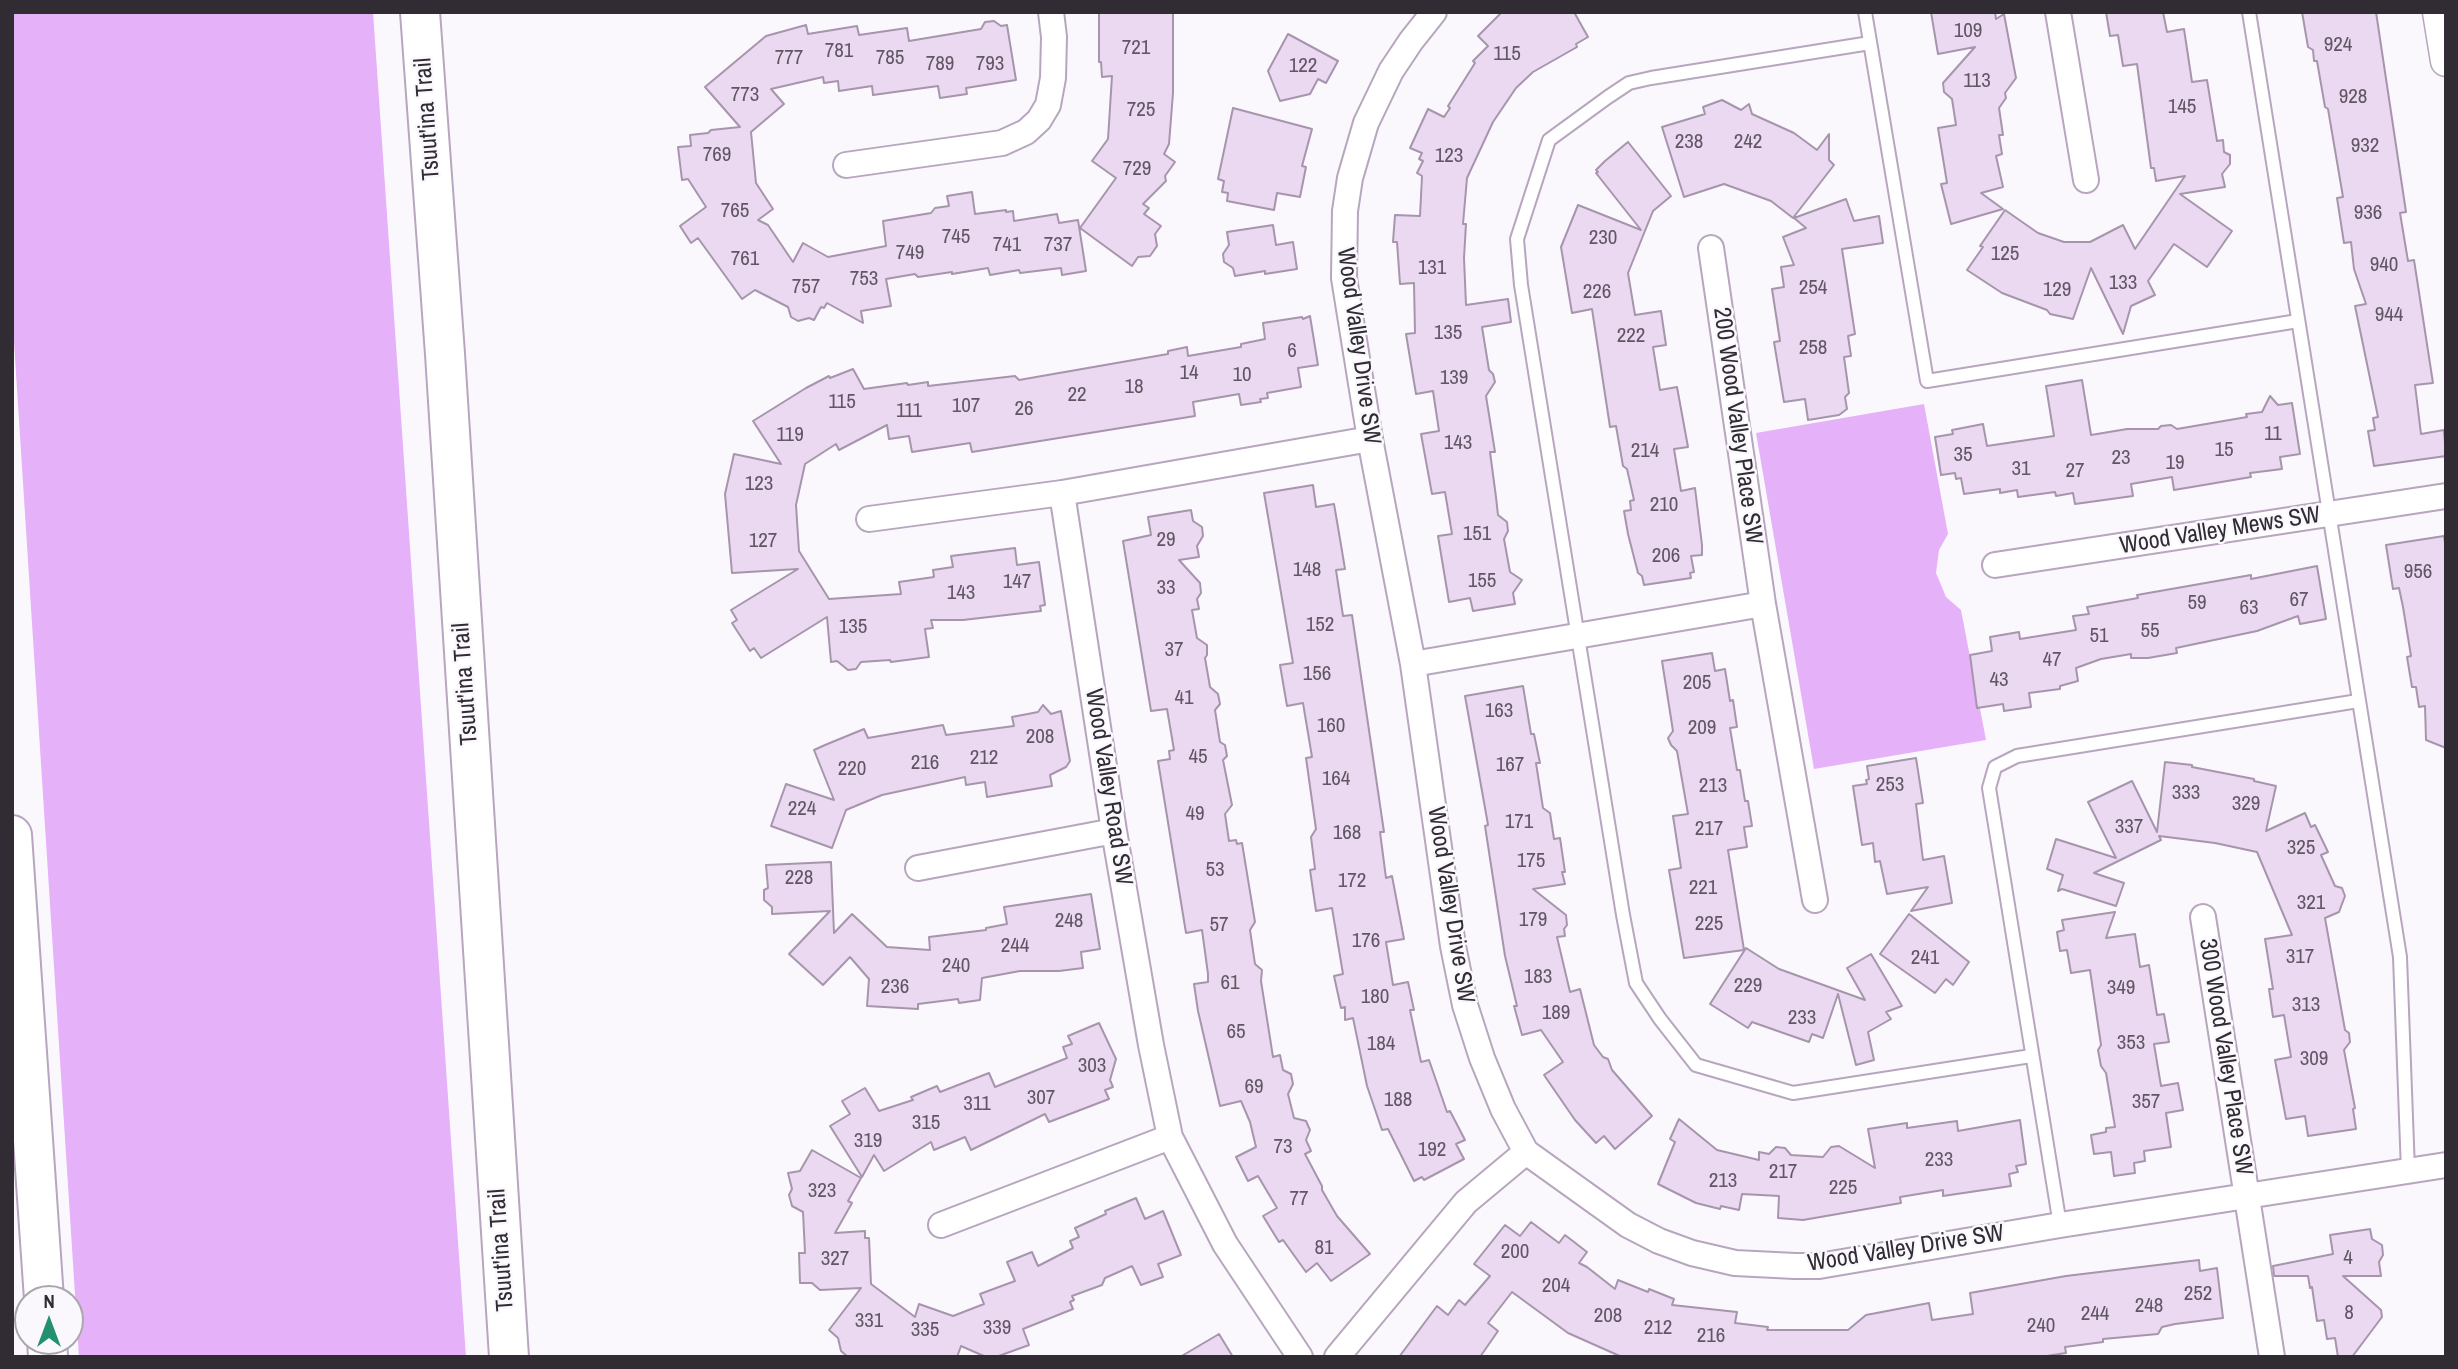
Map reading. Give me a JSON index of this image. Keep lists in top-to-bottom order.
{
  "streets": {
    "highway": ["Tsuut'ina Trail"],
    "street": [
      "Wood Valley Drive SW",
      "200 Wood Valley Place SW",
      "Wood Valley Mews SW",
      "Wood Valley Road SW",
      "300 Wood Valley Place SW"
    ]
  },
  "crossings": [
    ["Wood Valley Drive SW", "300 Wood Valley Place SW"]
  ],
  "house_numbers": [
    "109",
    "924",
    "721",
    "781",
    "115",
    "777",
    "785",
    "789",
    "793",
    "122",
    "113",
    "773",
    "928",
    "145",
    "725",
    "238",
    "242",
    "932",
    "769",
    "123",
    "729",
    "765",
    "936",
    "745",
    "230",
    "741",
    "737",
    "749",
    "125",
    "761",
    "940",
    "131",
    "753",
    "133",
    "757",
    "254",
    "129",
    "226",
    "944",
    "135",
    "222",
    "258",
    "6",
    "14",
    "10",
    "139",
    "18",
    "22",
    "115",
    "107",
    "26",
    "111",
    "11",
    "119",
    "143",
    "15",
    "214",
    "35",
    "23",
    "19",
    "31",
    "27",
    "123",
    "210",
    "151",
    "29",
    "127",
    "206",
    "148",
    "956",
    "155",
    "147",
    "33",
    "143",
    "67",
    "59",
    "63",
    "152",
    "135",
    "55",
    "51",
    "37",
    "47",
    "156",
    "43",
    "205",
    "41",
    "163",
    "160",
    "209",
    "208",
    "45",
    "212",
    "216",
    "167",
    "220",
    "164",
    "253",
    "213",
    "333",
    "329",
    "224",
    "49",
    "171",
    "337",
    "217",
    "168",
    "325",
    "175",
    "53",
    "228",
    "172",
    "221",
    "321",
    "179",
    "248",
    "225",
    "57",
    "176",
    "244",
    "317",
    "241",
    "240",
    "183",
    "61",
    "229",
    "236",
    "349",
    "180",
    "313",
    "189",
    "233",
    "65",
    "353",
    "184",
    "309",
    "303",
    "69",
    "307",
    "188",
    "357",
    "311",
    "315",
    "319",
    "73",
    "192",
    "233",
    "217",
    "213",
    "225",
    "323",
    "77",
    "81",
    "200",
    "4",
    "327",
    "204",
    "252",
    "248",
    "8",
    "244",
    "208",
    "331",
    "240",
    "339",
    "212",
    "335",
    "216"
  ],
  "north": "top"
}
